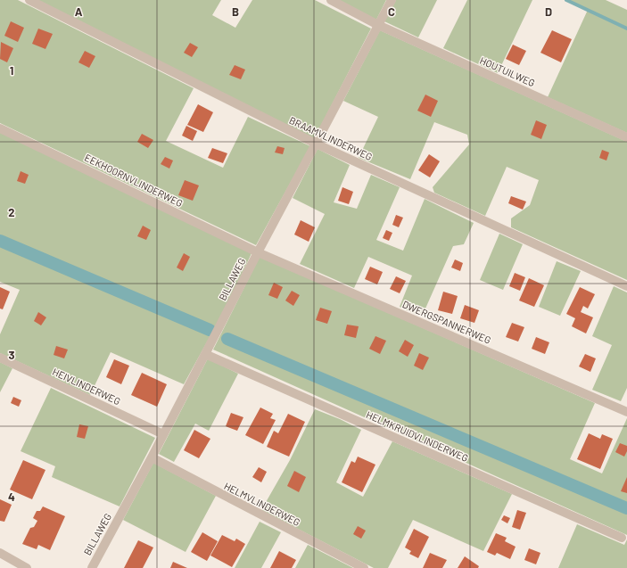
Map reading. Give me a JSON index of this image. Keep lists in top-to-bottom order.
{
  "streets": {
    "street": [
      "HOUTUILWEG",
      "BRAAMVLINDERWEG",
      "EEKHOORNVLINDERWEG",
      "BILLAWEG",
      "DWERGSPANNERWEG",
      "HEIVLINDERWEG",
      "HELMKRUIDVLINDERWEG",
      "HELMVLINDERWEG"
    ]
  },
  "crossings": [
    ["HOUTUILWEG", "BILLAWEG"],
    ["BRAAMVLINDERWEG", "BILLAWEG"],
    ["EEKHOORNVLINDERWEG", "BILLAWEG"],
    ["EEKHOORNVLINDERWEG", "DWERGSPANNERWEG"],
    ["BILLAWEG", "DWERGSPANNERWEG"],
    ["BILLAWEG", "HEIVLINDERWEG"],
    ["BILLAWEG", "HELMKRUIDVLINDERWEG"],
    ["BILLAWEG", "HELMVLINDERWEG"]
  ],
  "grid": {
    "columns": [
      "A",
      "B",
      "C",
      "D"
    ],
    "rows": [
      "1",
      "2",
      "3",
      "4"
    ]
  }
}
